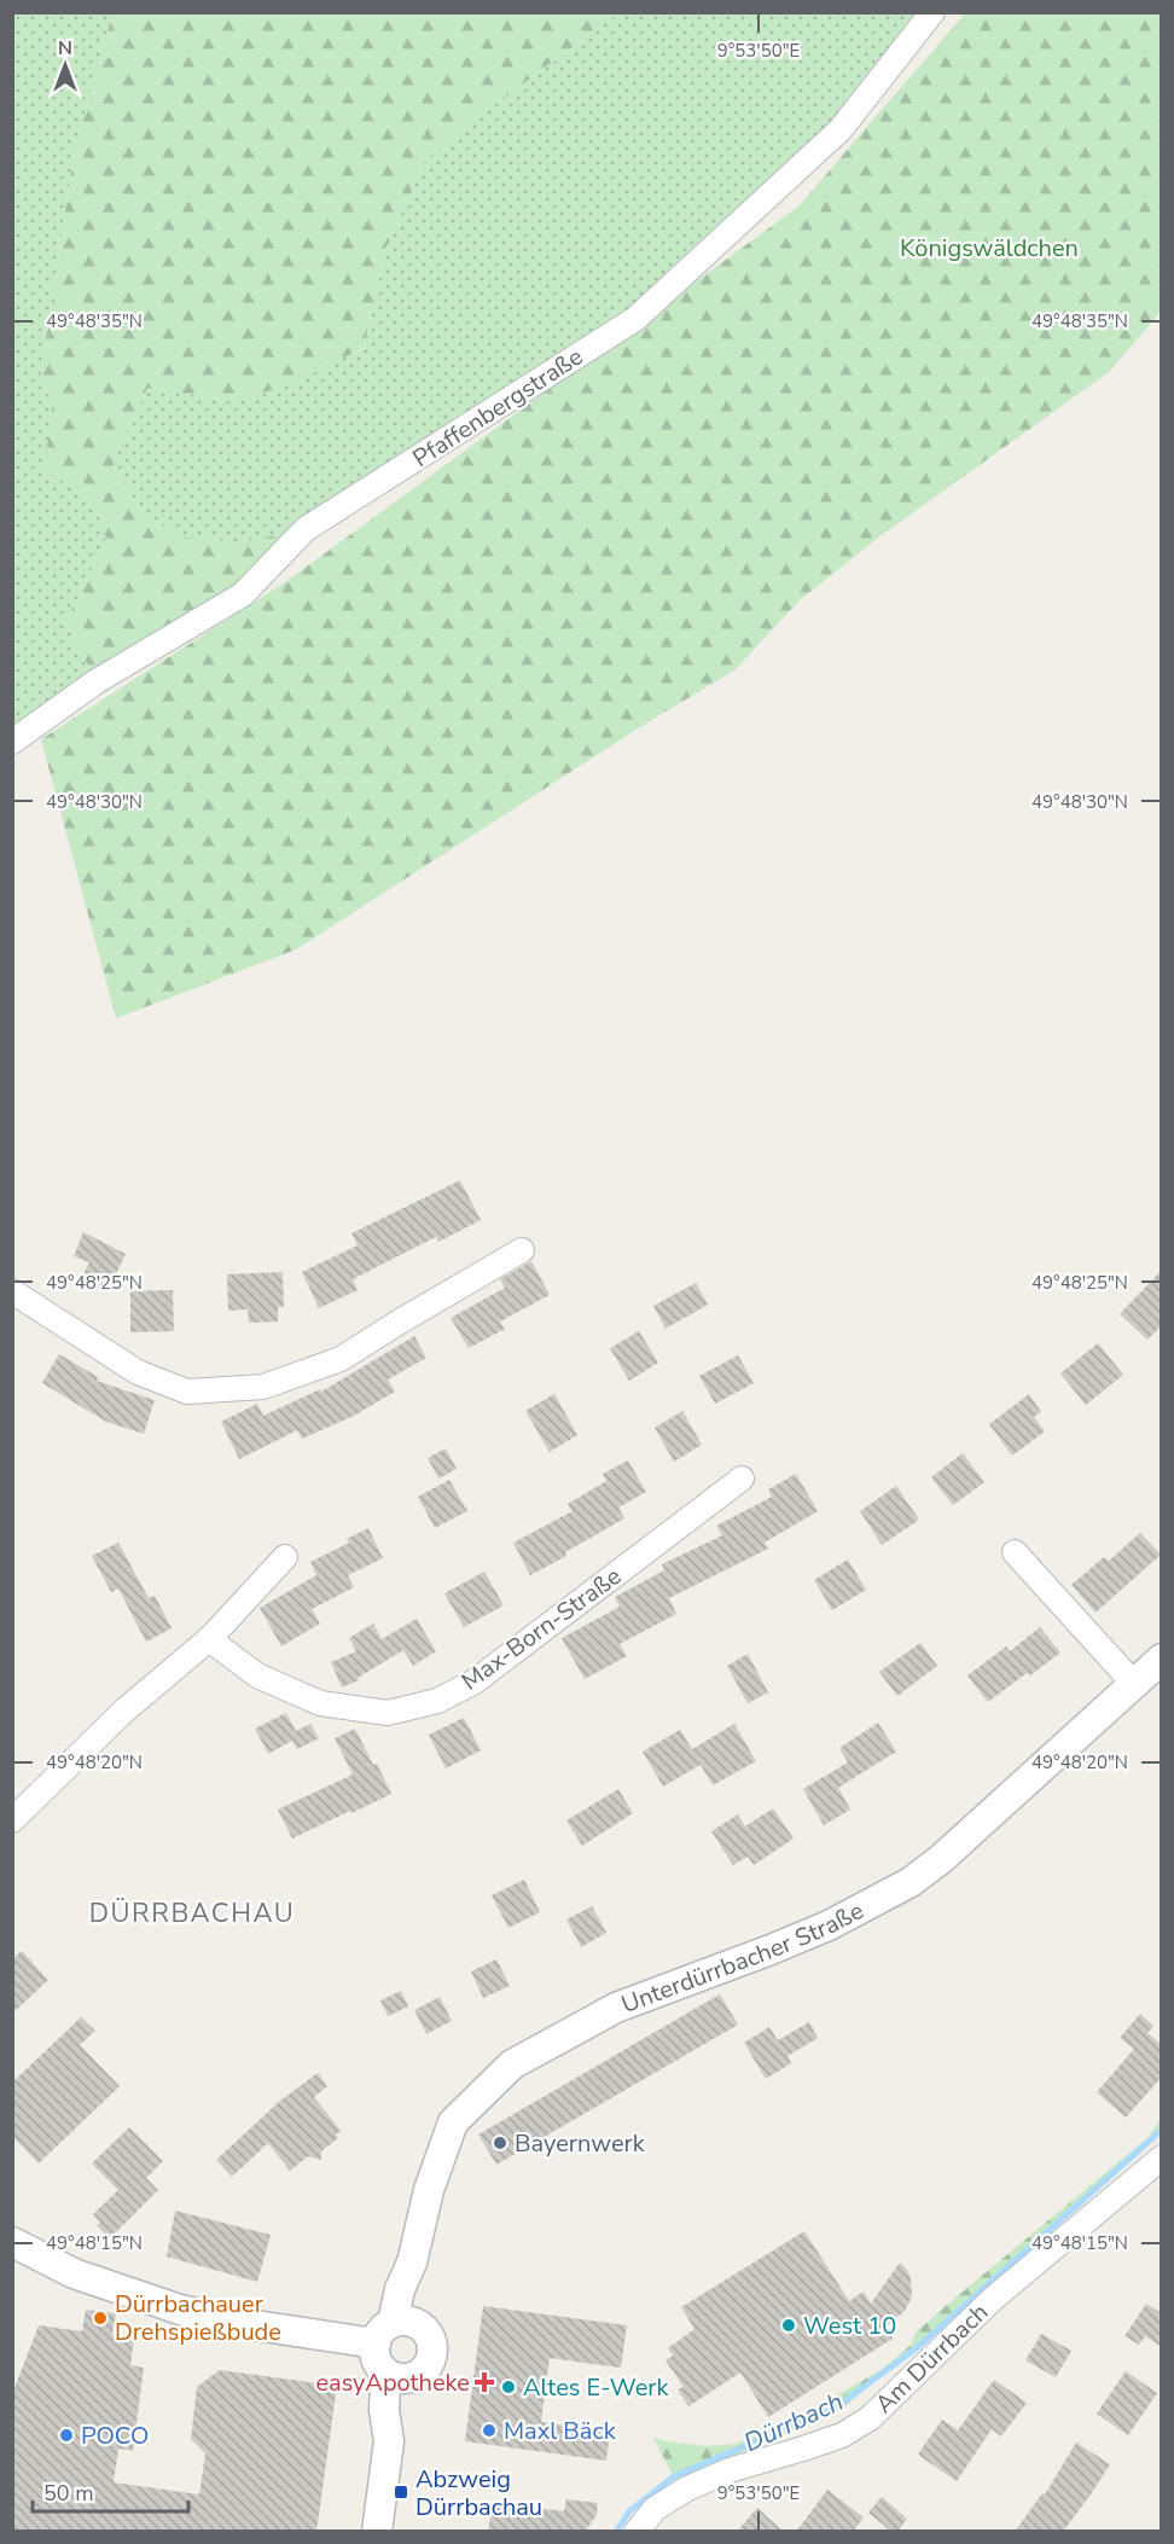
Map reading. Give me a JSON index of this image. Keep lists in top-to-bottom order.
{
  "streets": {
    "street": [
      "Pfaffenbergstraße",
      "Max-Born-Straße",
      "Unterdürrbacher Straße",
      "Am Dürrbach"
    ]
  },
  "districts": ["DÜRRBACHAU"],
  "water": ["Dürrbach"],
  "parks": ["Königswäldchen"],
  "places": {
    "other": [
      "Bayernwerk",
      "Dürrbachauer Drehspießbude",
      "West 10",
      "Altes E-Werk",
      "Maxl Bäck",
      "POCO"
    ],
    "health": ["easyApotheke"],
    "transit": ["Abzweig Dürrbachau"]
  },
  "scale_bar": "50 m",
  "north": "top",
  "coordinates": [
    "9°53'50\"E",
    "49°48'35\"N",
    "49°48'30\"N",
    "49°48'25\"N",
    "49°48'20\"N",
    "49°48'15\"N"
  ]
}
